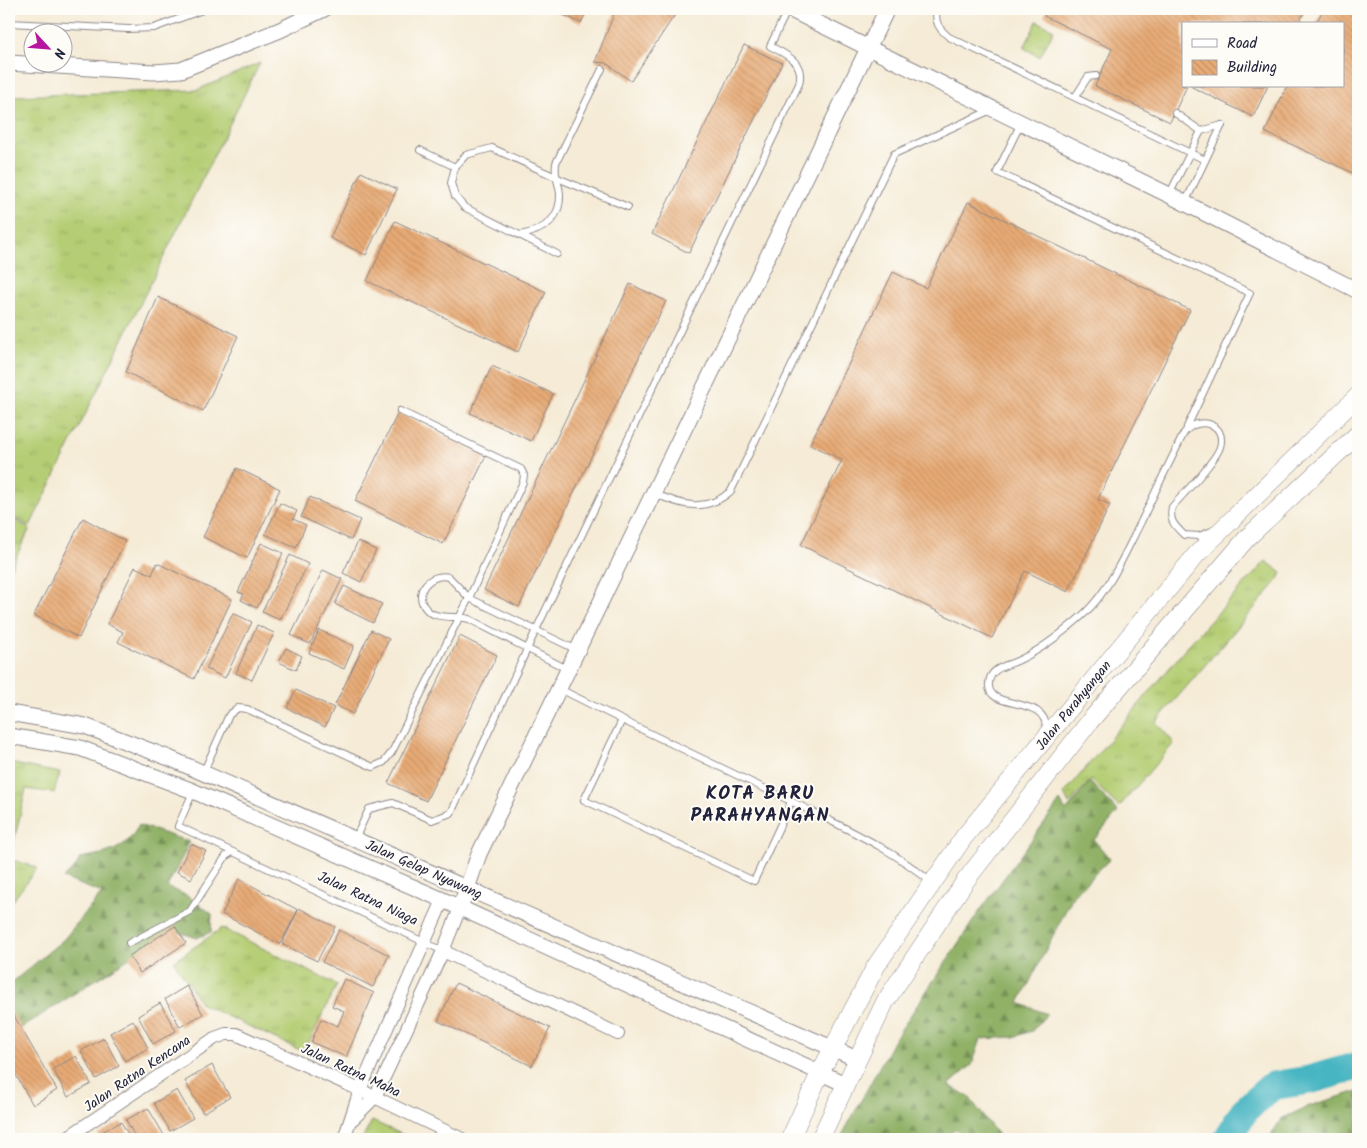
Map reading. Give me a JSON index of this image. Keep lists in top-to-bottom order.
{
  "streets": {
    "main road": ["Jalan Parahyangan"],
    "street": [
      "Jalan Gelap Nyawang",
      "Jalan Ratna Niaga",
      "Jalan Ratna Maha",
      "Jalan Ratna Kencana"
    ]
  },
  "crossings": [
    ["Jalan Parahyangan", "Jalan Gelap Nyawang"],
    ["Jalan Gelap Nyawang", "Jalan Ratna Niaga"],
    ["Jalan Ratna Maha", "Jalan Ratna Kencana"]
  ],
  "districts": ["KOTA BARU PARAHYANGAN"],
  "legend": ["Road", "Building"],
  "north": "bottom right"
}
